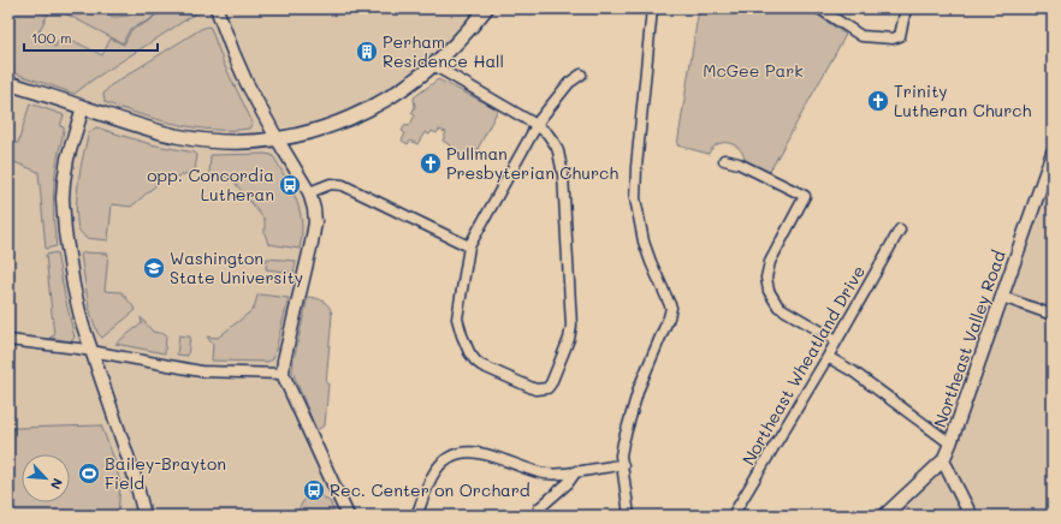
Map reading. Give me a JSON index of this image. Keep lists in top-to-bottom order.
{
  "streets": {
    "street": ["Northeast Valley Road", "Northeast Wheatland Drive"]
  },
  "parks": ["McGee Park"],
  "places": {
    "building": ["Perham Residence Hall"],
    "church": ["Trinity Lutheran Church", "Pullman Presbyterian Church"],
    "bus stop": ["opp. Concordia Lutheran", "Rec. Center on Orchard"],
    "school or university": ["Washington State University"],
    "sports": ["Bailey-Brayton Field"]
  },
  "scale_bar": "100 m",
  "north": "bottom right"
}
